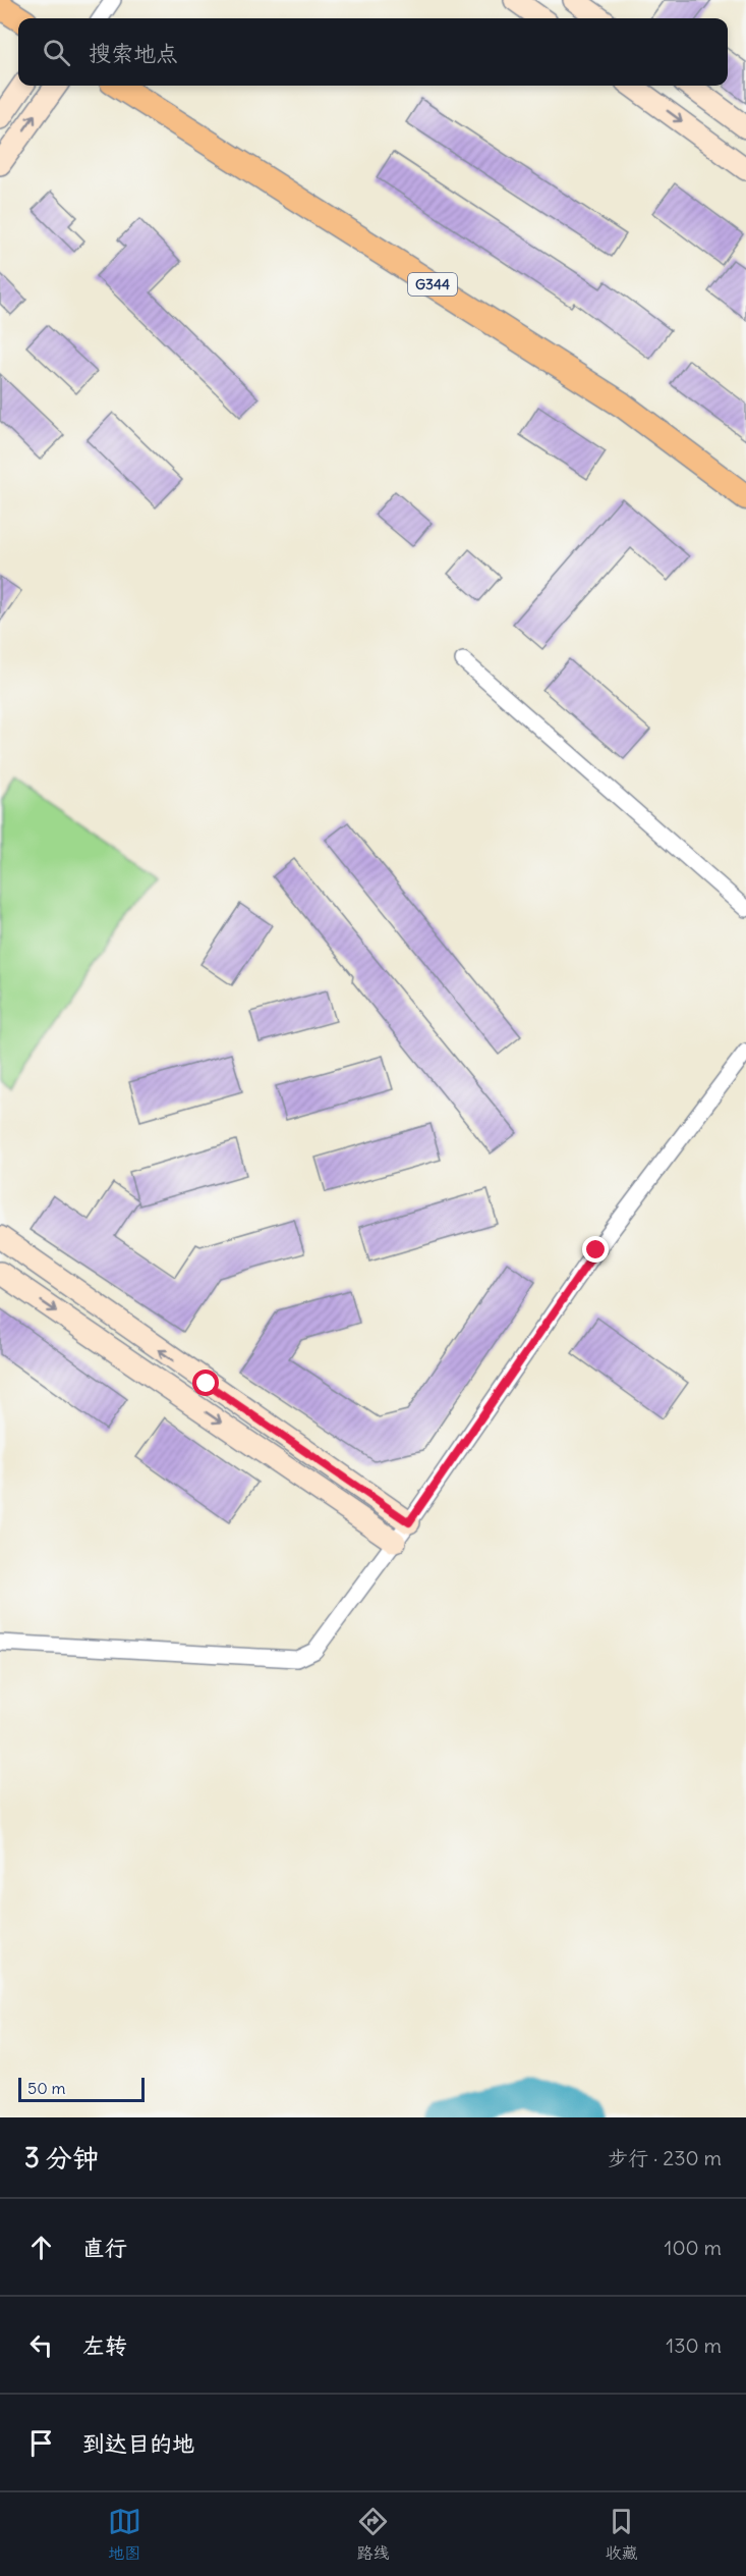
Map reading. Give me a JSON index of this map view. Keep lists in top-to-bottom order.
{
  "streets": {
    "main road": ["G344"]
  },
  "scale_bar": "50 m",
  "page": {
    "search": "搜索地点",
    "scale": "50 m",
    "heading": ["3 分钟", "步行 · 230 m"],
    "list": [
      ["直行", "100 m"],
      ["左转", "130 m"],
      "到达目的地"
    ],
    "nav": ["地图", "路线", "收藏"]
  }
}
